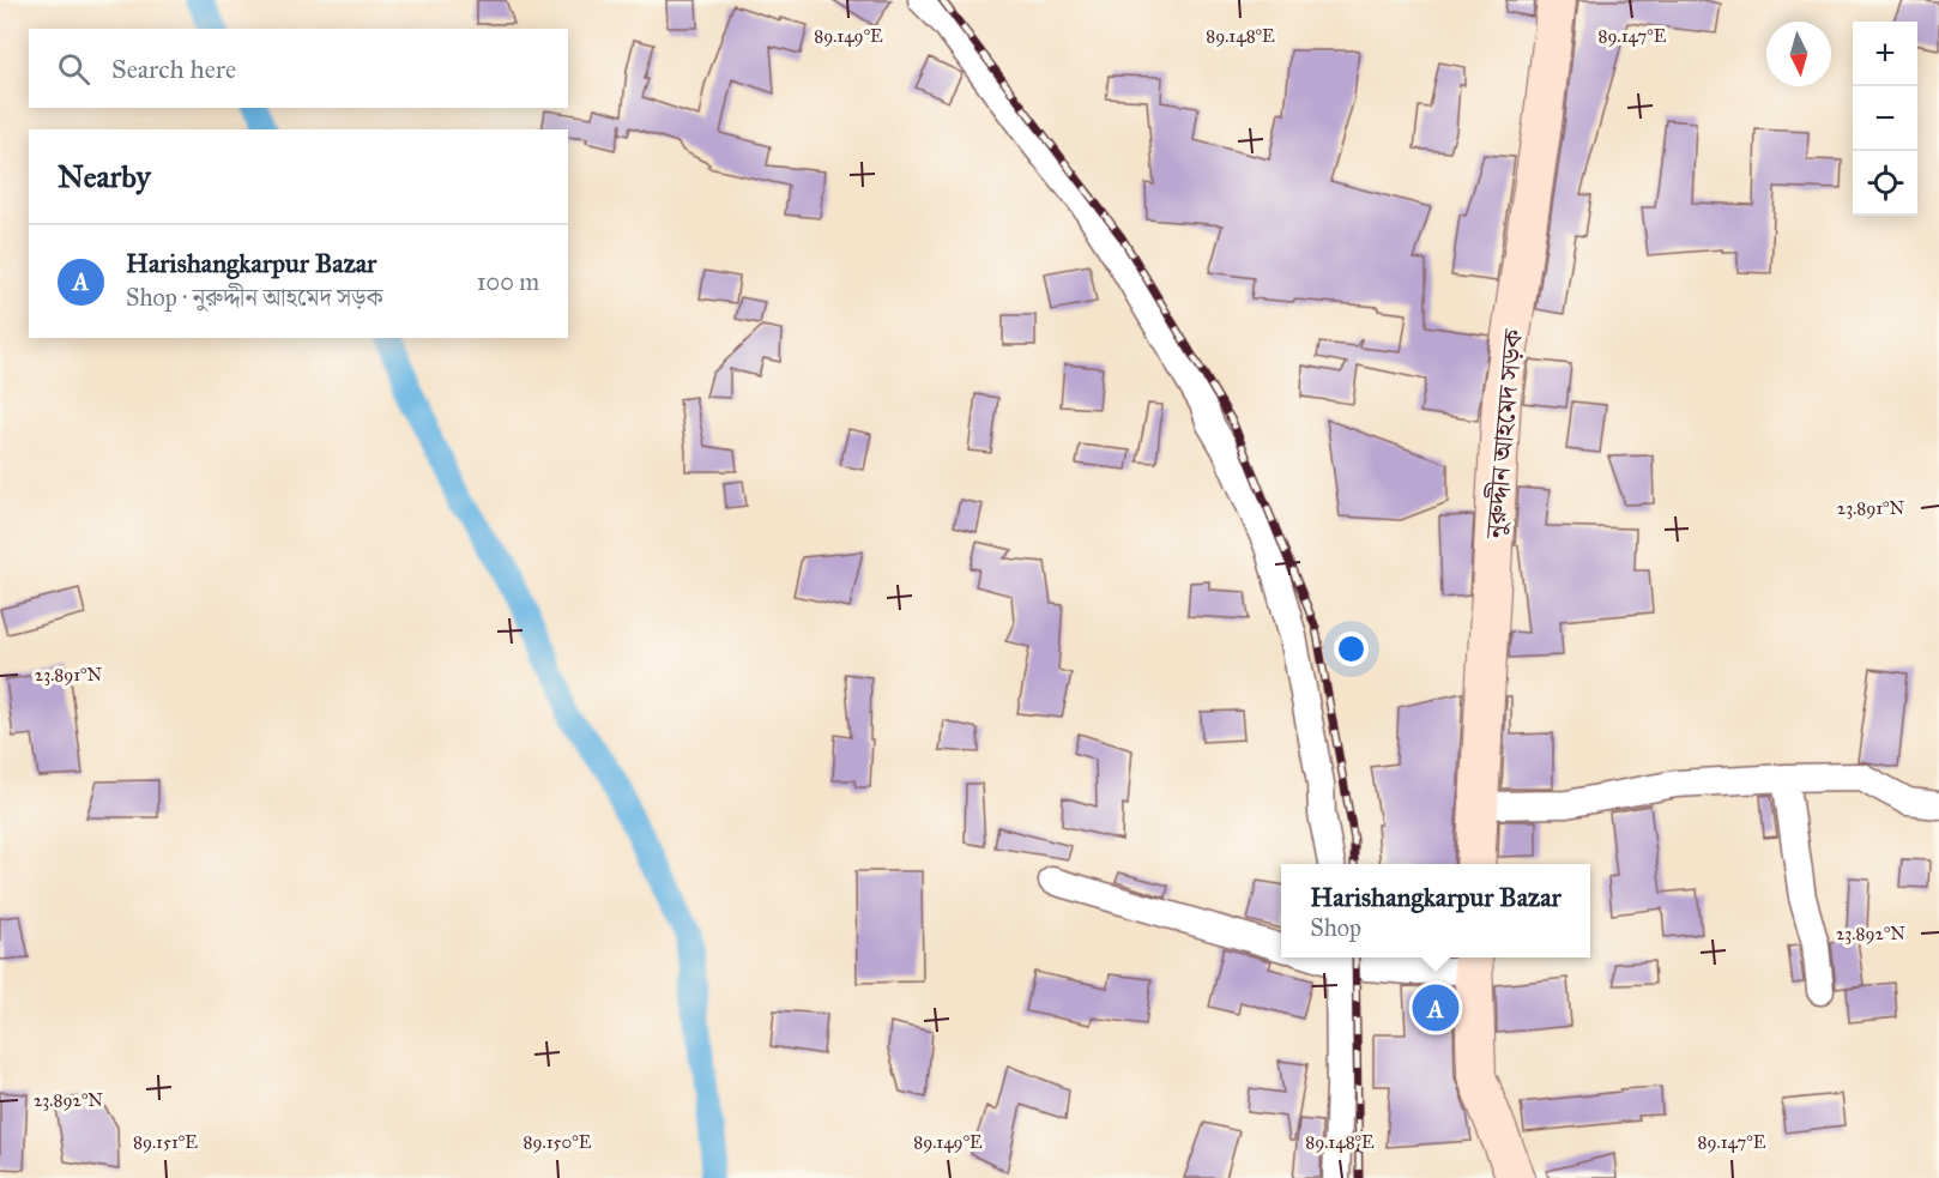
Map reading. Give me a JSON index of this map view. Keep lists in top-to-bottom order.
{
  "streets": {
    "main road": ["নুরুদ্দীন আহমেদ সড়ক"]
  },
  "north": "bottom",
  "page": {
    "map_buttons": ["+", "−"],
    "search": "Search here",
    "heading": "Nearby",
    "list": [
      {
        "mark": "A",
        "name": "Harishangkarpur Bazar",
        "note": "Shop · নুরুদ্দীন আহমেদ সড়ক",
        "value": "100 m"
      }
    ],
    "popup": ["Harishangkarpur Bazar", "Shop"],
    "pins": "A"
  },
  "coordinates": [
    "89.149°E",
    "89.148°E",
    "89.147°E",
    "23.891°N",
    "23.892°N",
    "89.151°E",
    "89.150°E"
  ]
}
